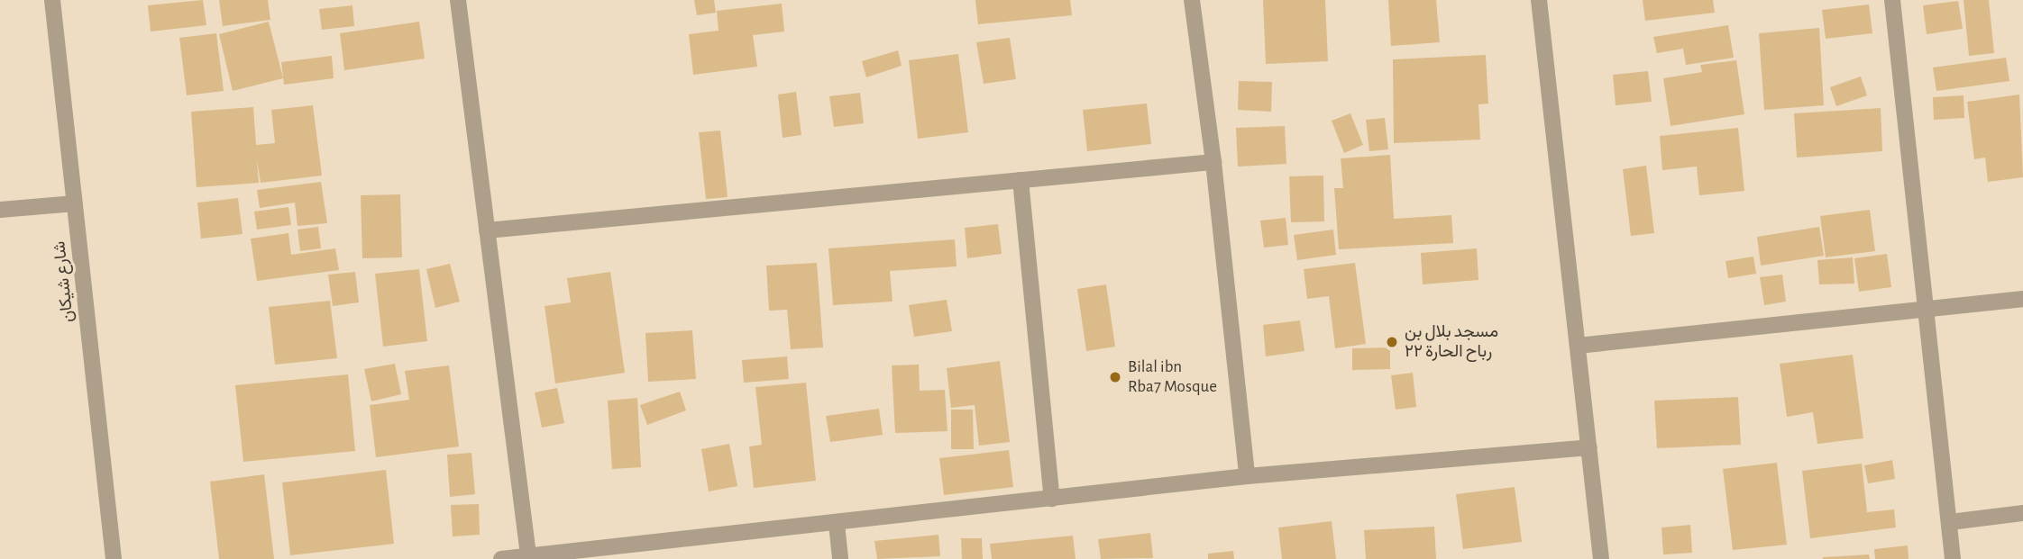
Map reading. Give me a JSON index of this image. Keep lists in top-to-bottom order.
{
  "streets": {
    "street": ["شارع شيكان"]
  },
  "places": ["مسجد بلال بن رباح الحارة ٢٢", "Bilal ibn Rba7 Mosque"]
}
